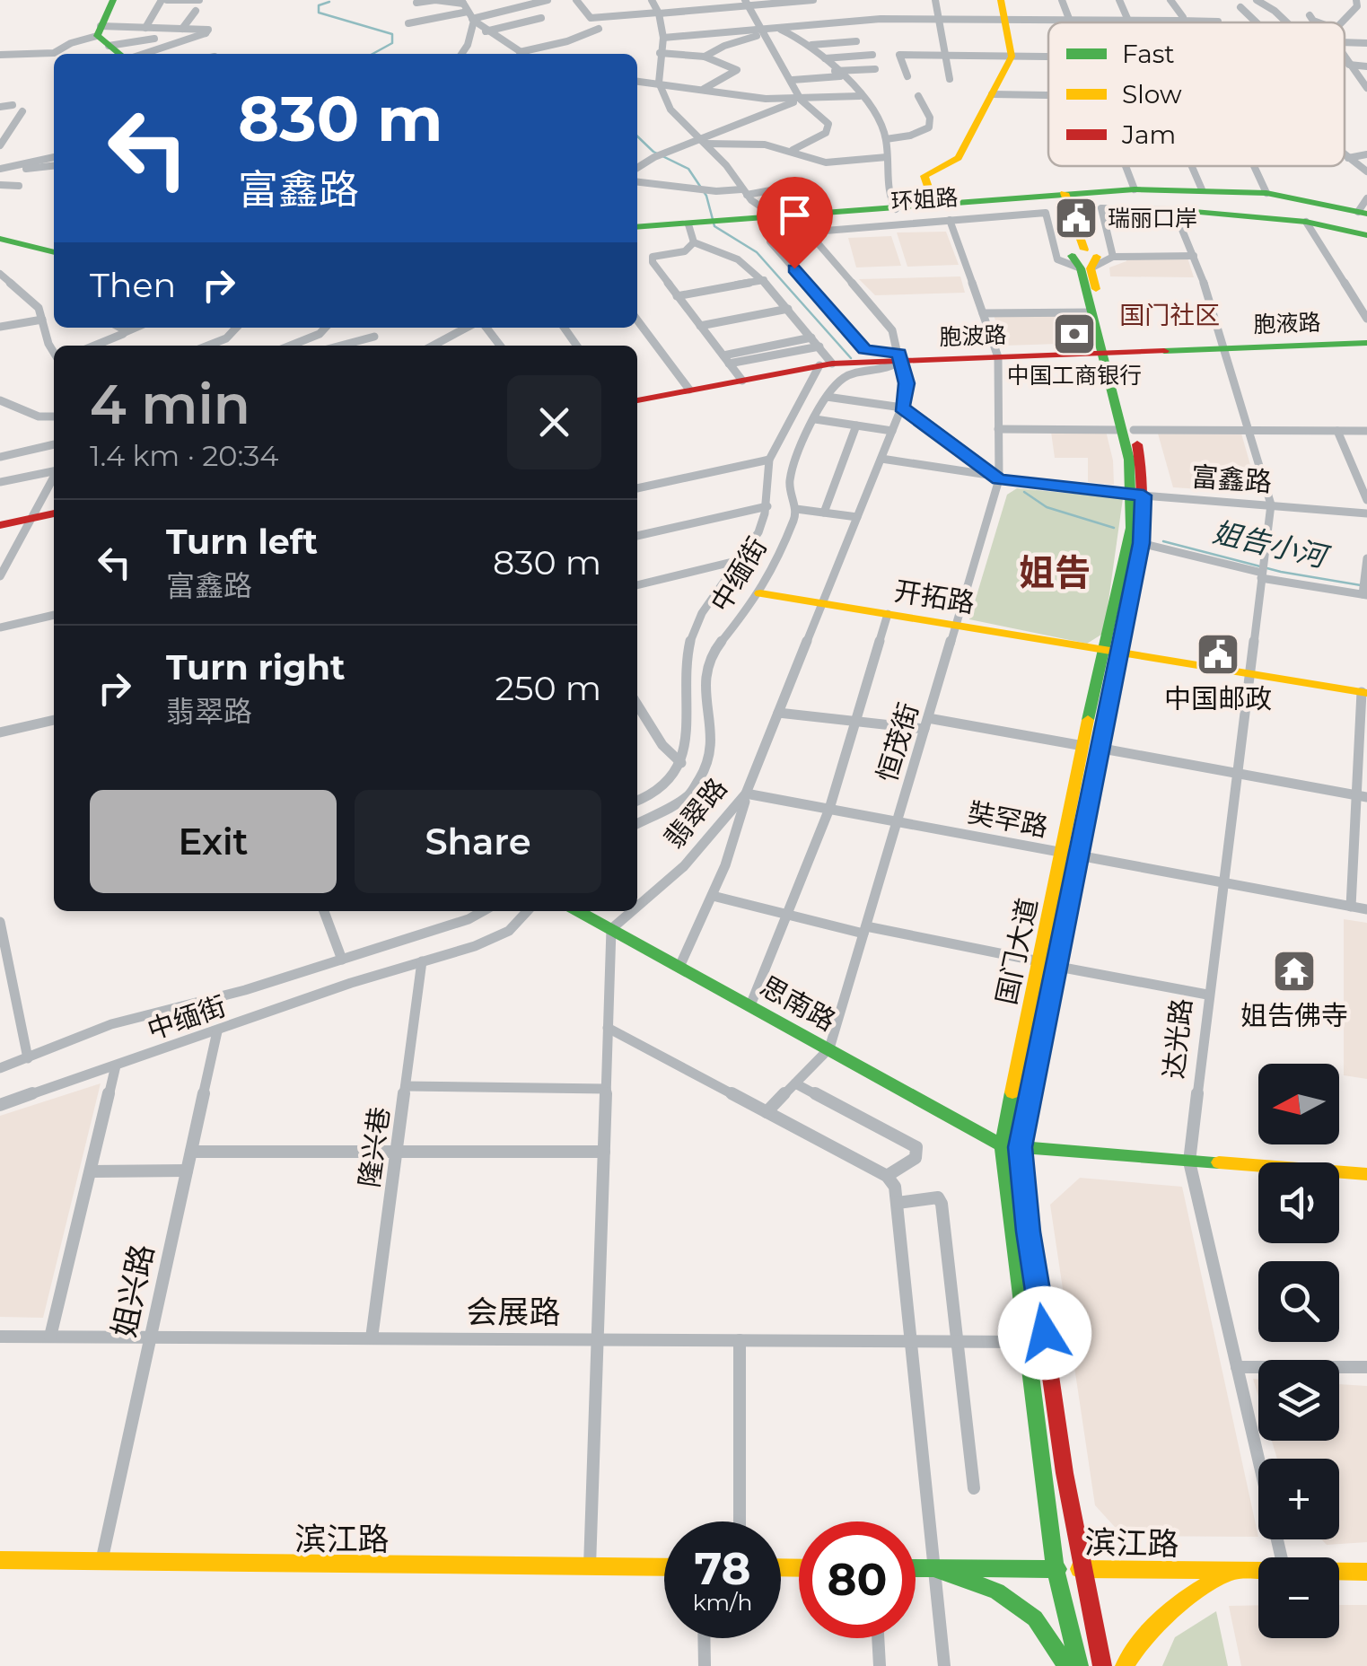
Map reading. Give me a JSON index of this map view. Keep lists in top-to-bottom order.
{
  "streets": {
    "main road": [
      "胞液路",
      "胞波路",
      "开拓路",
      "国门大道",
      "思南路",
      "滨江路"
    ],
    "street": [
      "环姐路",
      "富鑫路",
      "中缅街",
      "恒茂街",
      "翡翠路",
      "奘罕路",
      "达光路",
      "隆兴巷",
      "姐兴路",
      "会展路"
    ]
  },
  "crossings": [
    ["环姐路", "胞波路"],
    ["环姐路", "中缅街"],
    ["环姐路", "恒茂街"],
    ["环姐路", "翡翠路"],
    ["环姐路", "国门大道"],
    ["胞液路", "胞波路"],
    ["胞液路", "国门大道"],
    ["胞波路", "中缅街"],
    ["胞波路", "恒茂街"],
    ["胞波路", "翡翠路"],
    ["胞波路", "国门大道"],
    ["富鑫路", "恒茂街"],
    ["富鑫路", "翡翠路"],
    ["富鑫路", "国门大道"],
    ["富鑫路", "达光路"],
    ["中缅街", "开拓路"],
    ["中缅街", "翡翠路"],
    ["中缅街", "隆兴巷"],
    ["中缅街", "姐兴路"],
    ["开拓路", "恒茂街"],
    ["开拓路", "翡翠路"],
    ["开拓路", "国门大道"],
    ["开拓路", "达光路"],
    ["恒茂街", "奘罕路"],
    ["恒茂街", "思南路"],
    ["翡翠路", "奘罕路"],
    ["翡翠路", "思南路"],
    ["奘罕路", "国门大道"],
    ["奘罕路", "达光路"],
    ["国门大道", "思南路"],
    ["国门大道", "会展路"],
    ["国门大道", "滨江路"],
    ["隆兴巷", "会展路"],
    ["姐兴路", "会展路"],
    ["姐兴路", "滨江路"]
  ],
  "districts": ["国门社区", "姐告"],
  "water": ["姐告小河"],
  "places": {
    "public building": ["瑞丽口岸", "中国邮政"],
    "bank": ["中国工商银行"],
    "temple": ["姐告佛寺"]
  },
  "legend": ["Fast", "Slow", "Jam"],
  "north": "left",
  "page": {
    "turn": ["830 m", "富鑫路"],
    "then": "Then",
    "heading": ["4 min", "1.4 km · 20:34"],
    "list": [
      {
        "name": "Turn left",
        "note": "富鑫路",
        "value": "830 m"
      },
      {
        "name": "Turn right",
        "note": "翡翠路",
        "value": "250 m"
      }
    ],
    "buttons": ["Exit", "Share"],
    "map_buttons": ["+", "−"],
    "speed": "78 km/h",
    "limit": "80"
  }
}
